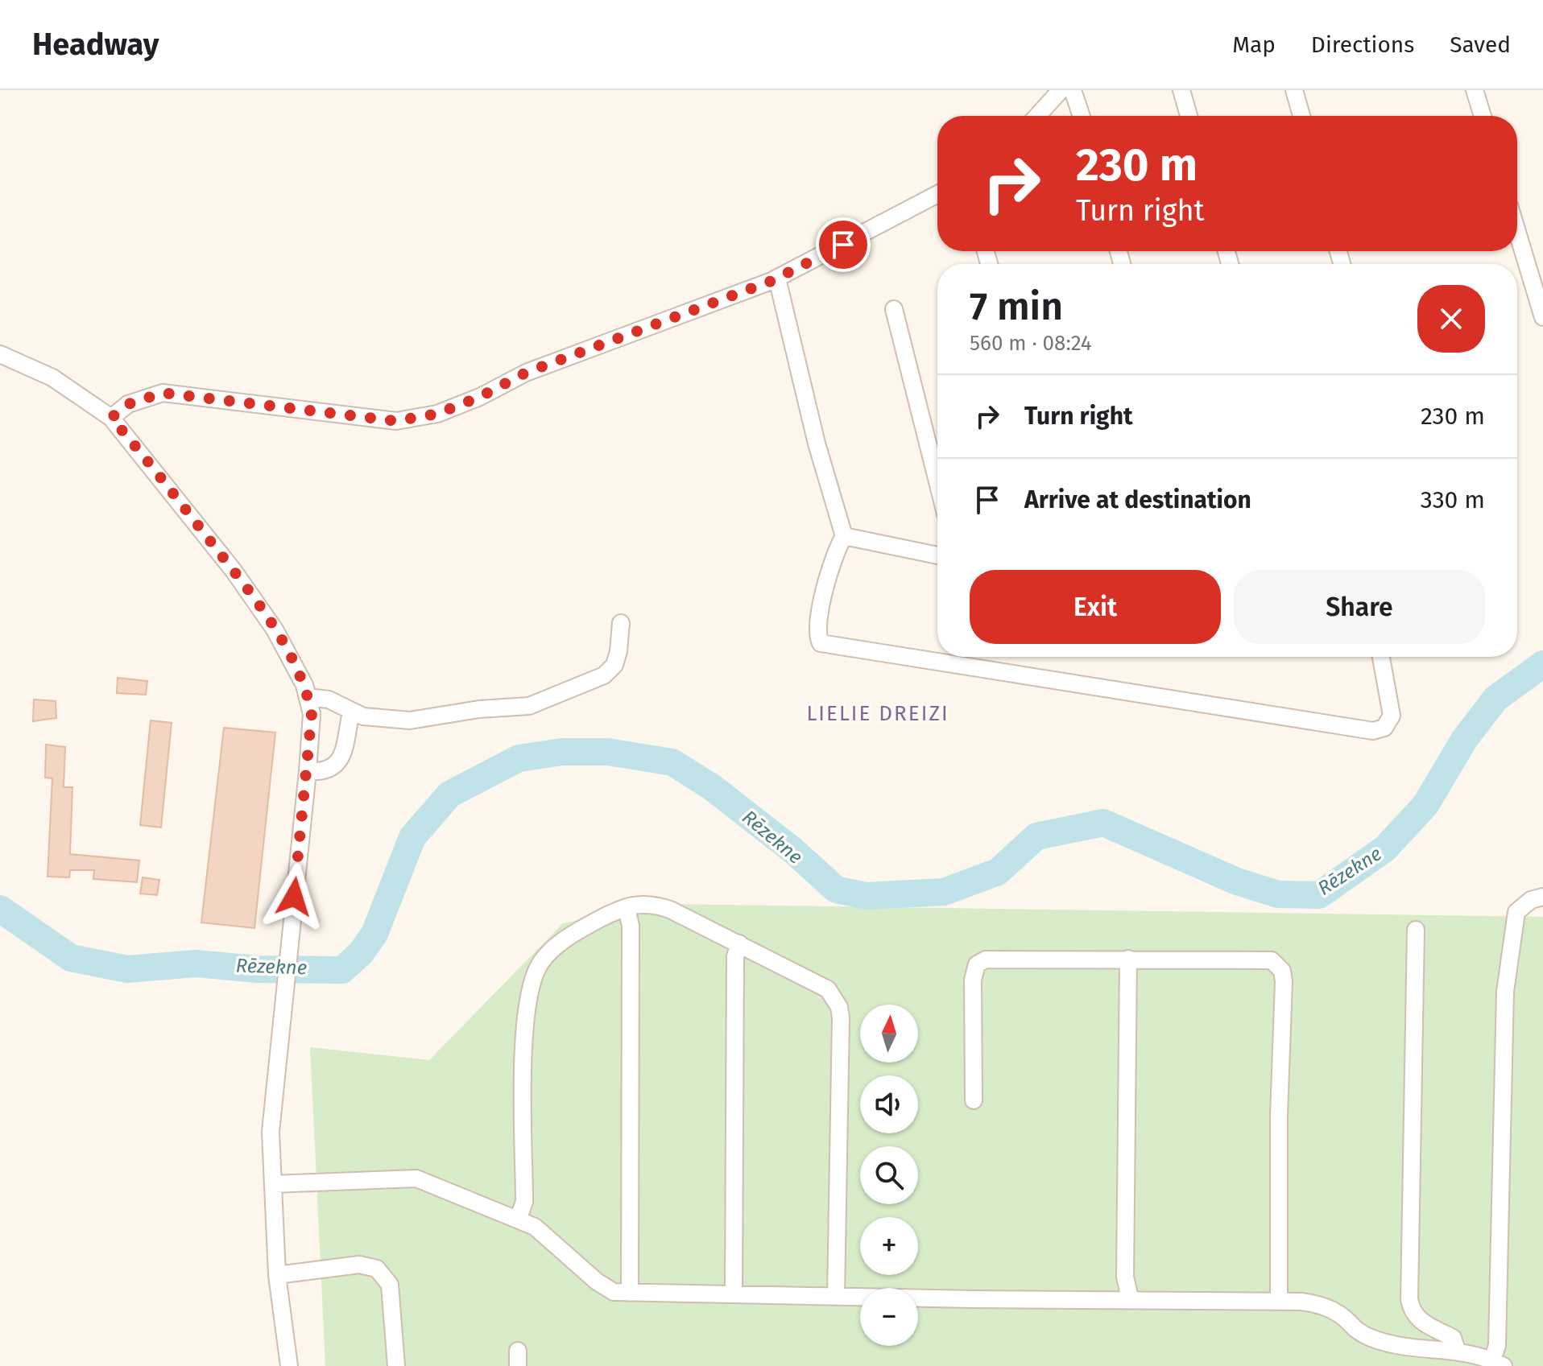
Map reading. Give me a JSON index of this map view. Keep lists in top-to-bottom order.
{
  "districts": ["LIELIE DREIZI"],
  "water": ["Rēzekne"],
  "north": "top",
  "page": {
    "header": "Headway",
    "nav": ["Map", "Directions", "Saved"],
    "turn": ["230 m", "Turn right"],
    "heading": ["7 min", "560 m · 08:24"],
    "list": [
      {
        "name": "Turn right",
        "value": "230 m"
      },
      {
        "name": "Arrive at destination",
        "value": "330 m"
      }
    ],
    "buttons": ["Exit", "Share"],
    "map_buttons": ["+", "−"]
  }
}
